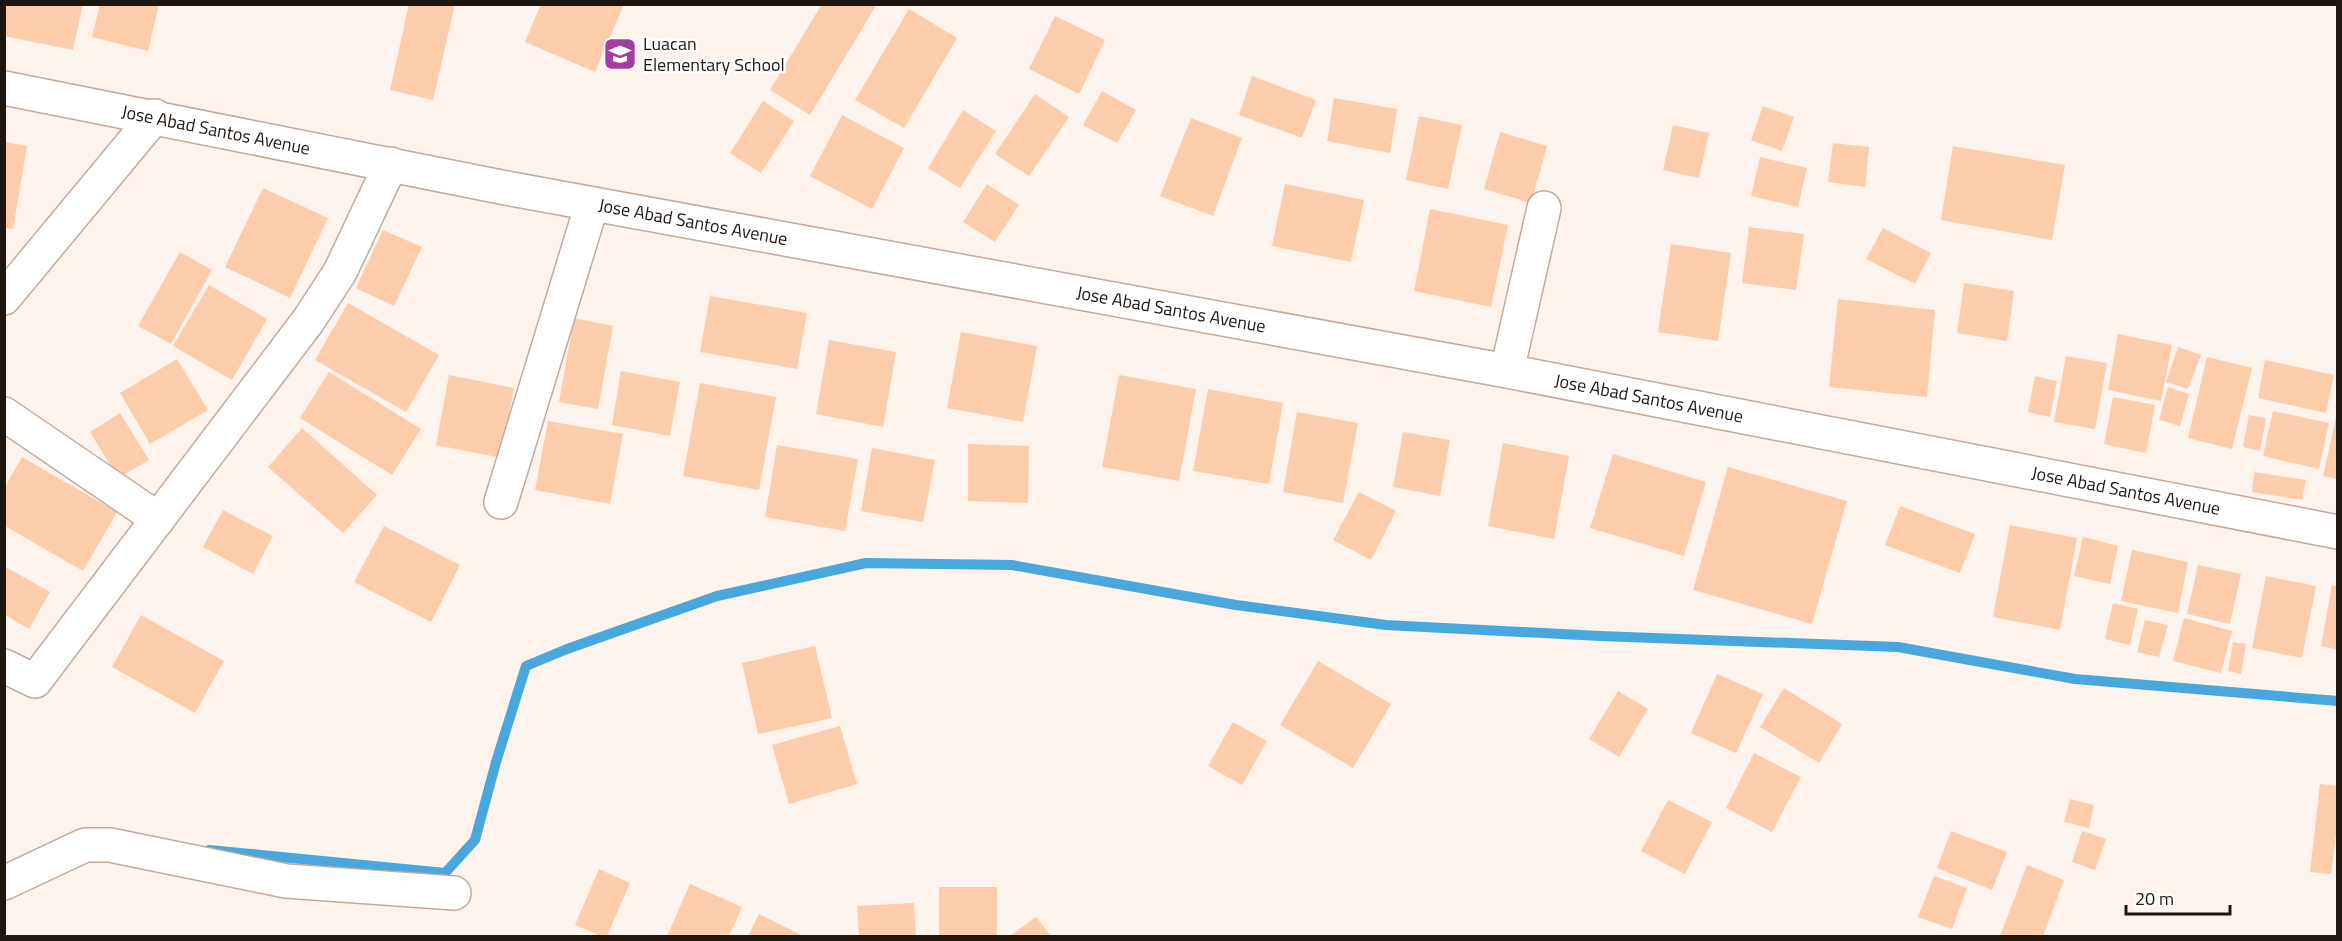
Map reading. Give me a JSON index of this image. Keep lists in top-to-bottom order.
{
  "streets": {
    "main road": ["Jose Abad Santos Avenue"]
  },
  "places": {
    "school or university": ["Luacan Elementary School"]
  },
  "scale_bar": "20 m"
}
